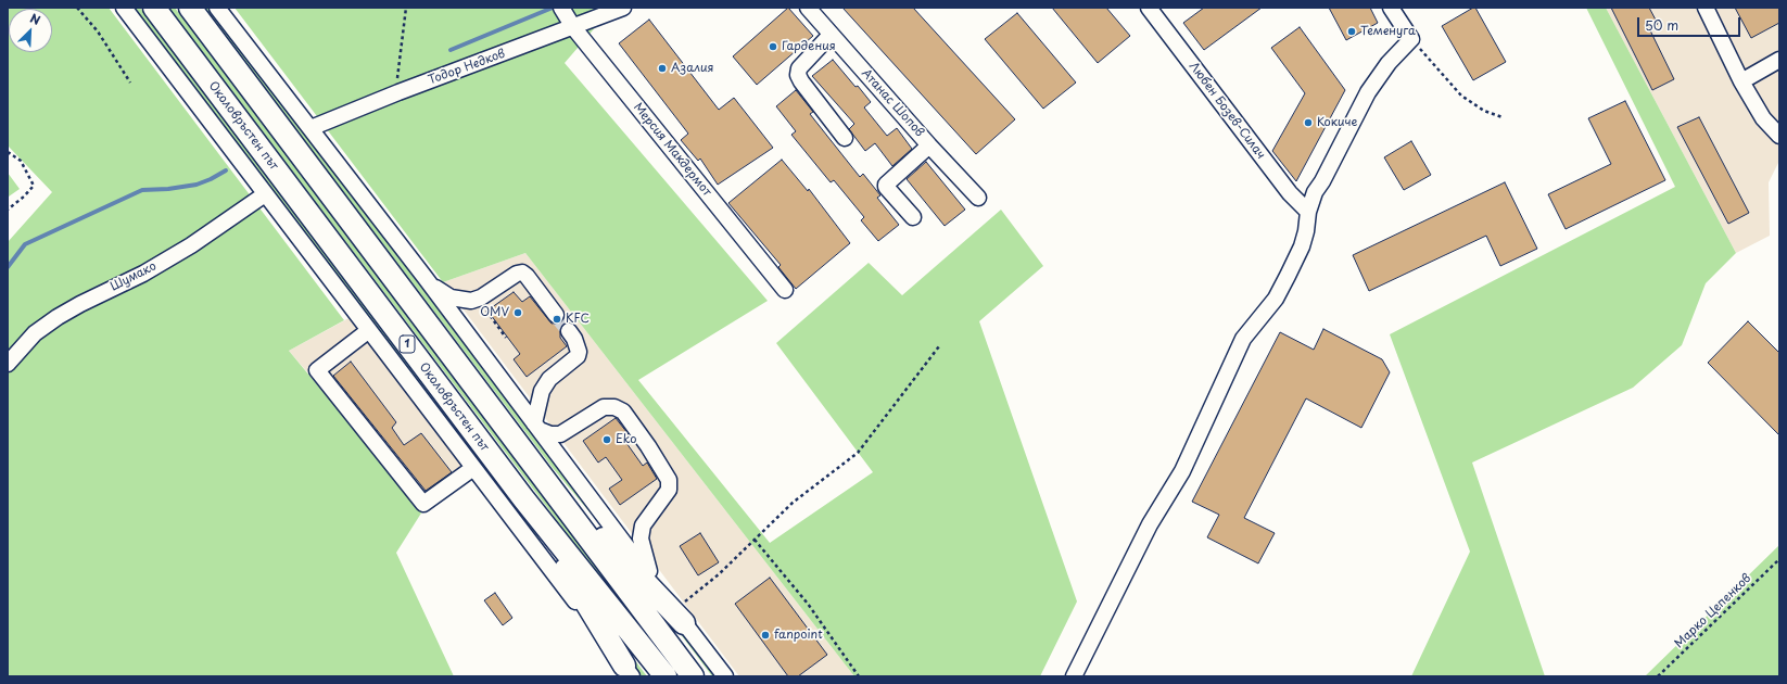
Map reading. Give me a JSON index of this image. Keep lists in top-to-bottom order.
{
  "streets": {
    "highway": ["Околовръстен път", "1"],
    "street": [
      "Тодор Недков",
      "Атанас Шопов",
      "Любен Бозев-Силач",
      "Мерсия Макдермот",
      "Шумако"
    ],
    "path": ["Марко Цепенков"]
  },
  "crossings": [
    ["Тодор Недков", "Мерсия Макдермот"]
  ],
  "places": [
    "Теменуга",
    "Гардения",
    "Азалия",
    "Кокиче",
    "OMV",
    "KFC",
    "Eko",
    "fanpoint"
  ],
  "scale_bar": "50 m",
  "north": "top right"
}
